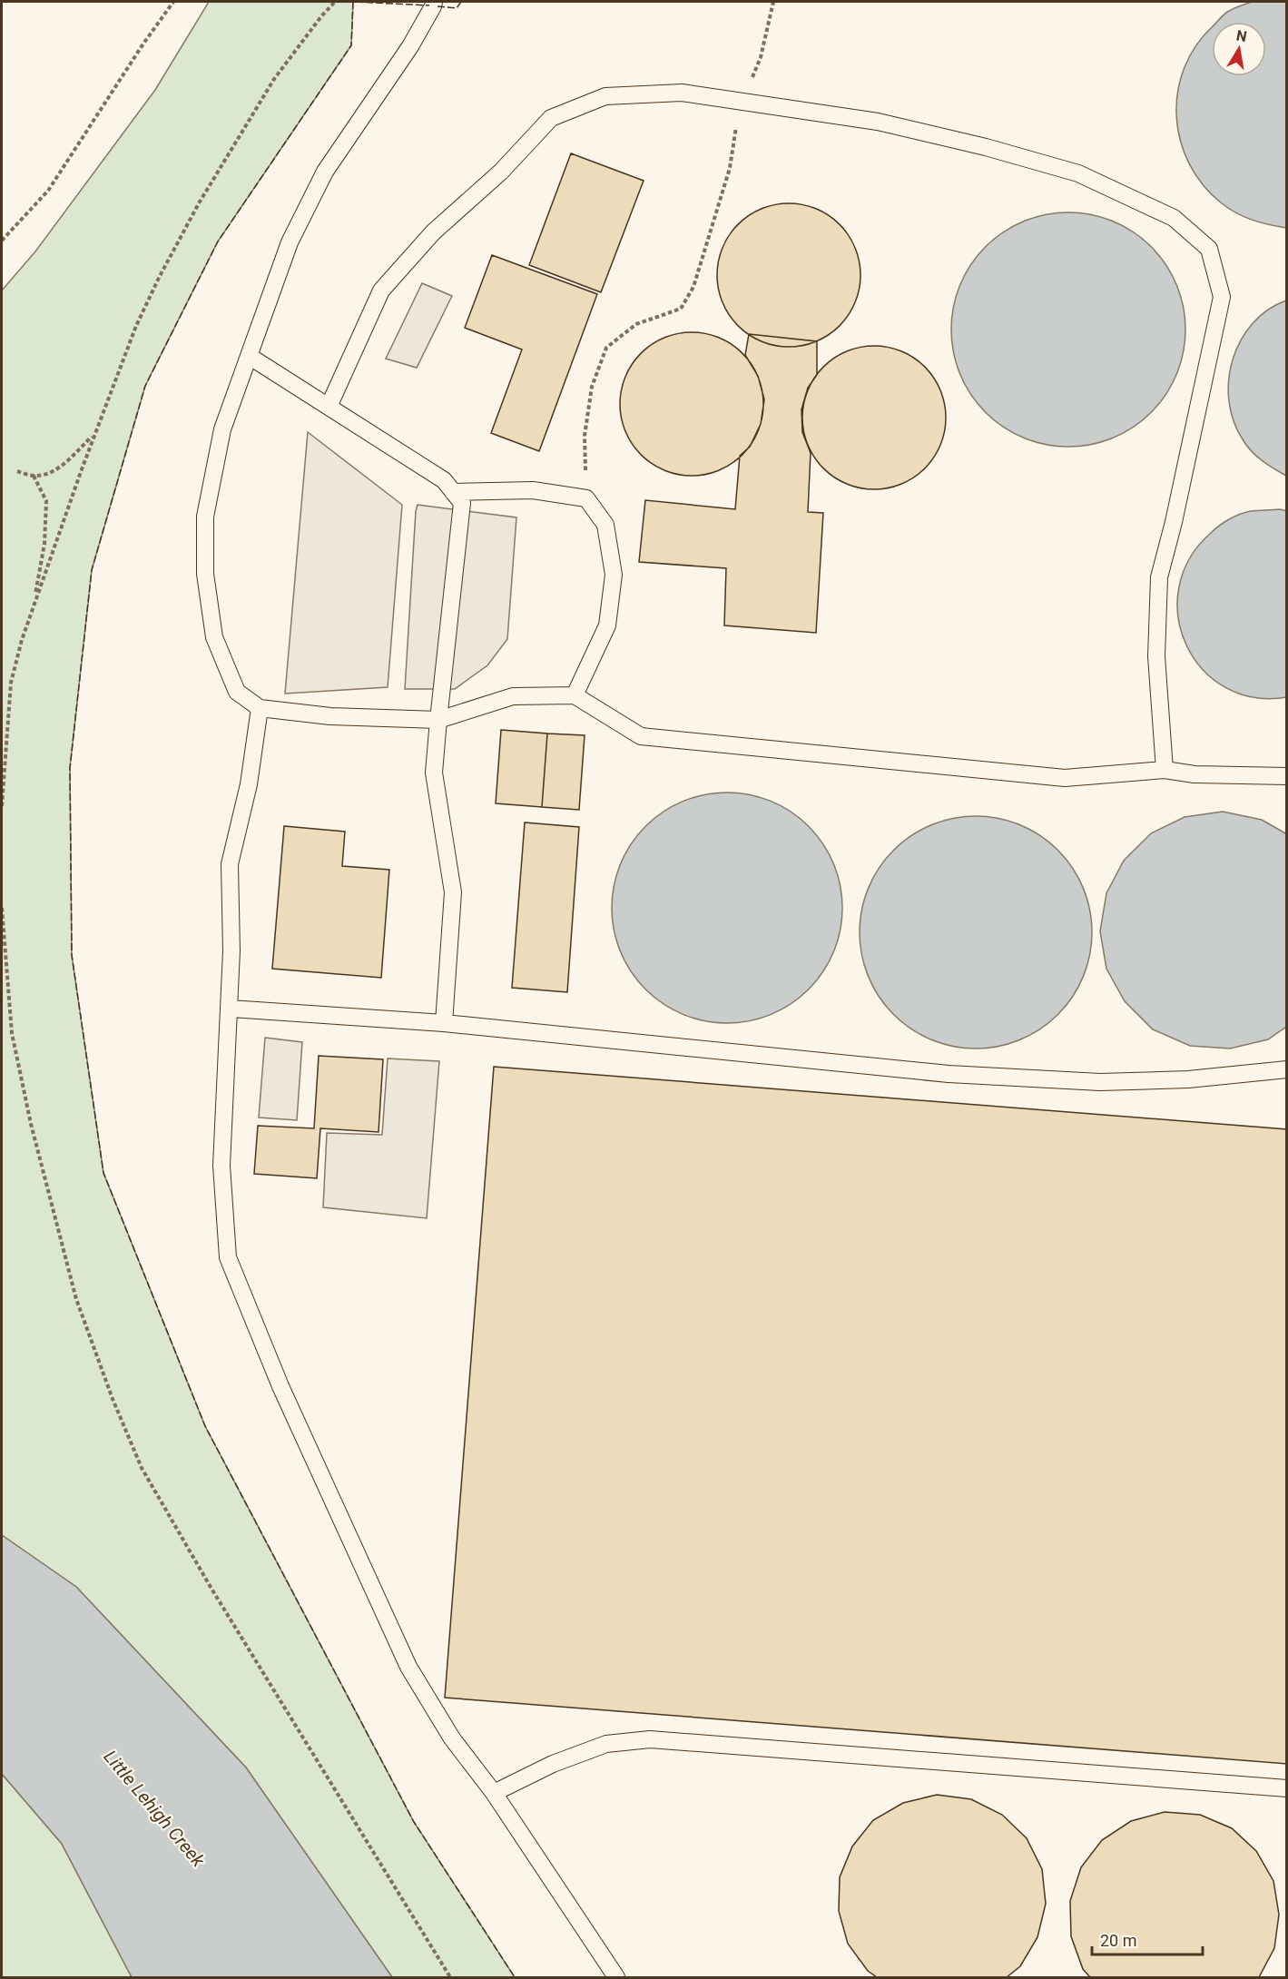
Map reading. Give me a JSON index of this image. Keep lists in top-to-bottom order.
{
  "water": ["Little Lehigh Creek"],
  "scale_bar": "20 m",
  "north": "top"
}
